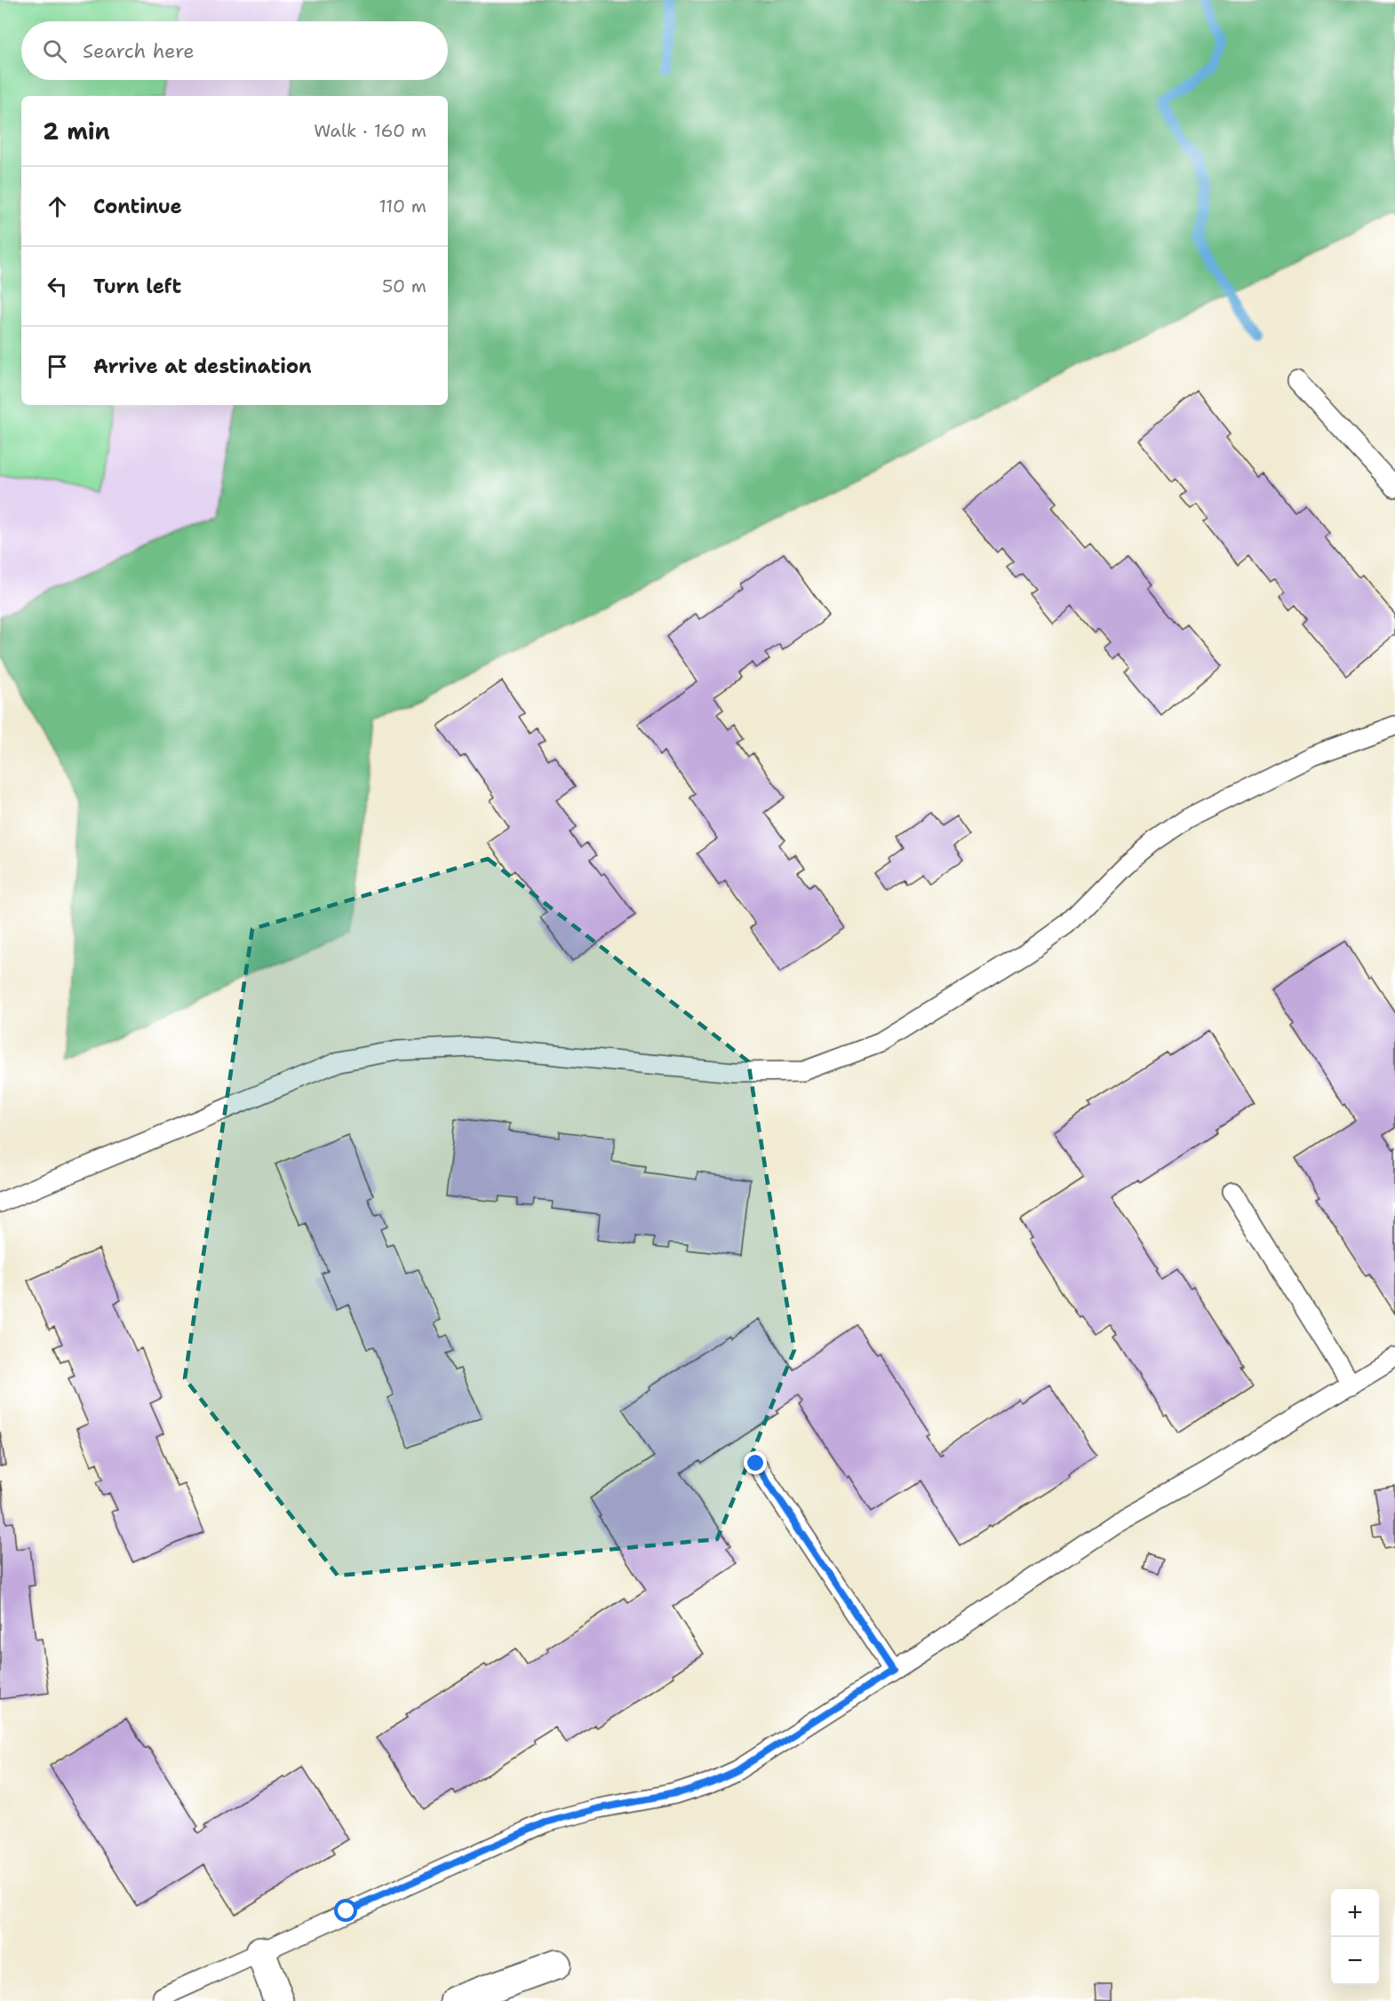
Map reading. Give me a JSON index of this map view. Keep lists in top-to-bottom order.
{
  "page": {
    "search": "Search here",
    "heading": ["2 min", "Walk · 160 m"],
    "list": [
      ["Continue", "110 m"],
      ["Turn left", "50 m"],
      "Arrive at destination"
    ],
    "map_buttons": ["+", "−"]
  }
}
